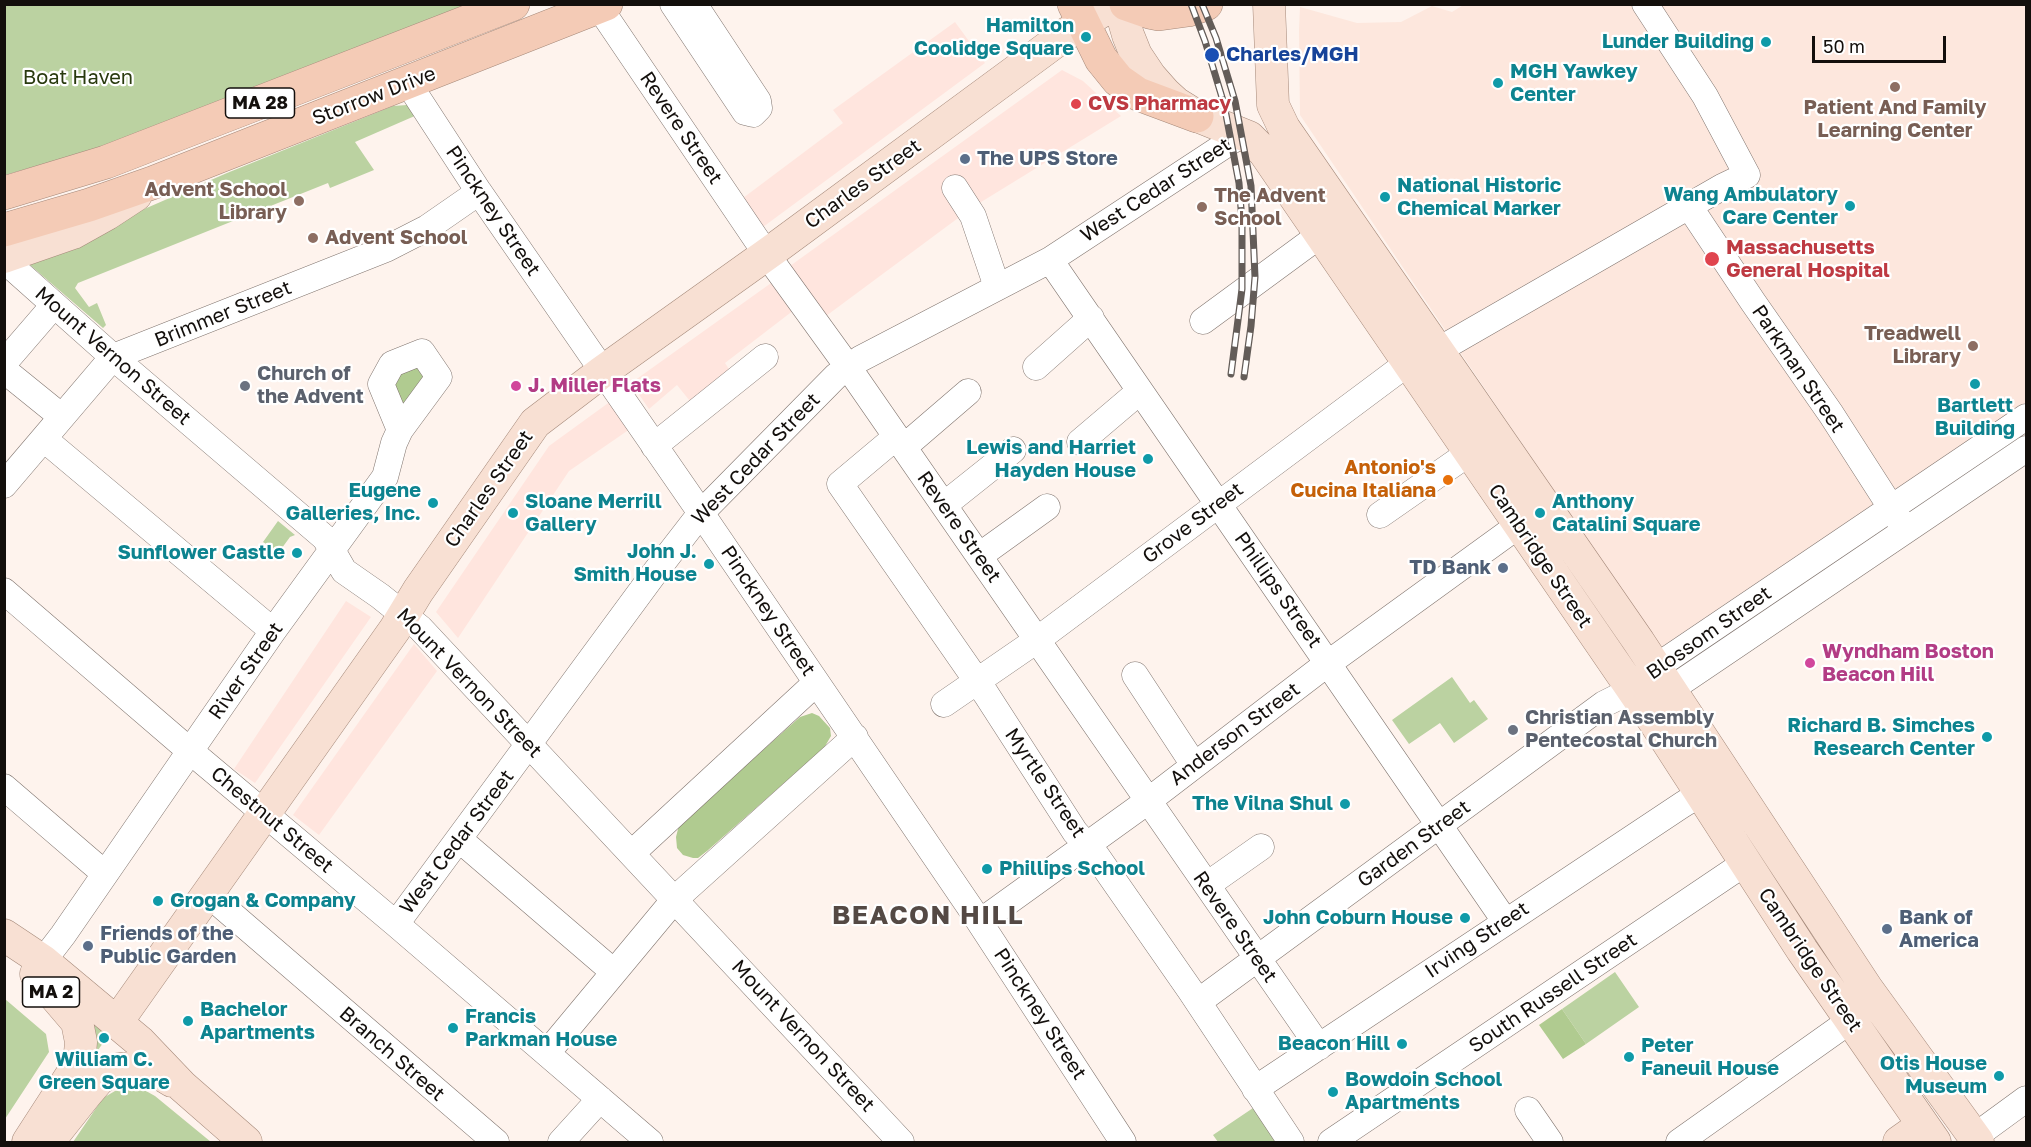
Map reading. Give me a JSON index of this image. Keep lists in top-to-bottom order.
{
  "streets": {
    "highway": ["Storrow Drive", "MA 28"],
    "main road": ["Charles Street", "Cambridge Street", "MA 2"],
    "street": [
      "Revere Street",
      "West Cedar Street",
      "Pinckney Street",
      "Brimmer Street",
      "Mount Vernon Street",
      "Parkman Street",
      "Grove Street",
      "Phillips Street",
      "Blossom Street",
      "River Street",
      "Anderson Street",
      "Myrtle Street",
      "Chestnut Street",
      "Garden Street",
      "Irving Street",
      "South Russell Street",
      "Branch Street"
    ]
  },
  "crossings": [
    ["Storrow Drive", "MA 28"],
    ["Storrow Drive", "Revere Street"],
    ["Storrow Drive", "Pinckney Street"],
    ["MA 28", "Mount Vernon Street"],
    ["Revere Street", "Charles Street"],
    ["Revere Street", "West Cedar Street"],
    ["Revere Street", "Grove Street"],
    ["Revere Street", "Anderson Street"],
    ["Revere Street", "Myrtle Street"],
    ["Revere Street", "Garden Street"],
    ["Revere Street", "Irving Street"],
    ["Charles Street", "Pinckney Street"],
    ["Charles Street", "Mount Vernon Street"],
    ["Charles Street", "Chestnut Street"],
    ["Charles Street", "Branch Street"],
    ["West Cedar Street", "Pinckney Street"],
    ["West Cedar Street", "Mount Vernon Street"],
    ["West Cedar Street", "Cambridge Street"],
    ["West Cedar Street", "Phillips Street"],
    ["West Cedar Street", "Chestnut Street"],
    ["Pinckney Street", "Brimmer Street"],
    ["Pinckney Street", "Anderson Street"],
    ["Brimmer Street", "Mount Vernon Street"],
    ["Mount Vernon Street", "River Street"],
    ["Parkman Street", "Blossom Street"],
    ["Grove Street", "Cambridge Street"],
    ["Grove Street", "Phillips Street"],
    ["Grove Street", "Myrtle Street"],
    ["Cambridge Street", "Blossom Street"],
    ["Cambridge Street", "Anderson Street"],
    ["Cambridge Street", "Garden Street"],
    ["Cambridge Street", "Irving Street"],
    ["Cambridge Street", "South Russell Street"],
    ["Phillips Street", "Anderson Street"],
    ["Phillips Street", "Garden Street"],
    ["Phillips Street", "Irving Street"],
    ["Blossom Street", "Garden Street"],
    ["River Street", "Chestnut Street"],
    ["Anderson Street", "Myrtle Street"],
    ["Myrtle Street", "Garden Street"],
    ["Myrtle Street", "Irving Street"]
  ],
  "districts": ["BEACON HILL"],
  "parks": ["Boat Haven"],
  "places": [
    "Hamilton Coolidge Square",
    "Lunder Building",
    "Charles/MGH",
    "MGH Yawkey Center",
    "Patient And Family Learning Center",
    "CVS Pharmacy",
    "The UPS Store",
    "National Historic Chemical Marker",
    "Advent School Library",
    "Wang Ambulatory Care Center",
    "The Advent School",
    "Advent School",
    "Massachusetts General Hospital",
    "Treadwell Library",
    "Bartlett Building",
    "Church of the Advent",
    "J. Miller Flats",
    "Lewis and Harriet Hayden House",
    "Antonio's Cucina Italiana",
    "Eugene Galleries, Inc.",
    "Sloane Merrill Gallery",
    "Anthony Catalini Square",
    "Sunflower Castle",
    "John J. Smith House",
    "TD Bank",
    "Wyndham Boston Beacon Hill",
    "Christian Assembly Pentecostal Church",
    "Richard B. Simches Research Center",
    "The Vilna Shul",
    "Phillips School",
    "Grogan & Company",
    "John Coburn House",
    "Bank of America",
    "Friends of the Public Garden",
    "Bachelor Apartments",
    "Francis Parkman House",
    "William C. Green Square",
    "Beacon Hill",
    "Peter Faneuil House",
    "Otis House Museum",
    "Bowdoin School Apartments"
  ],
  "scale_bar": "50 m"
}
